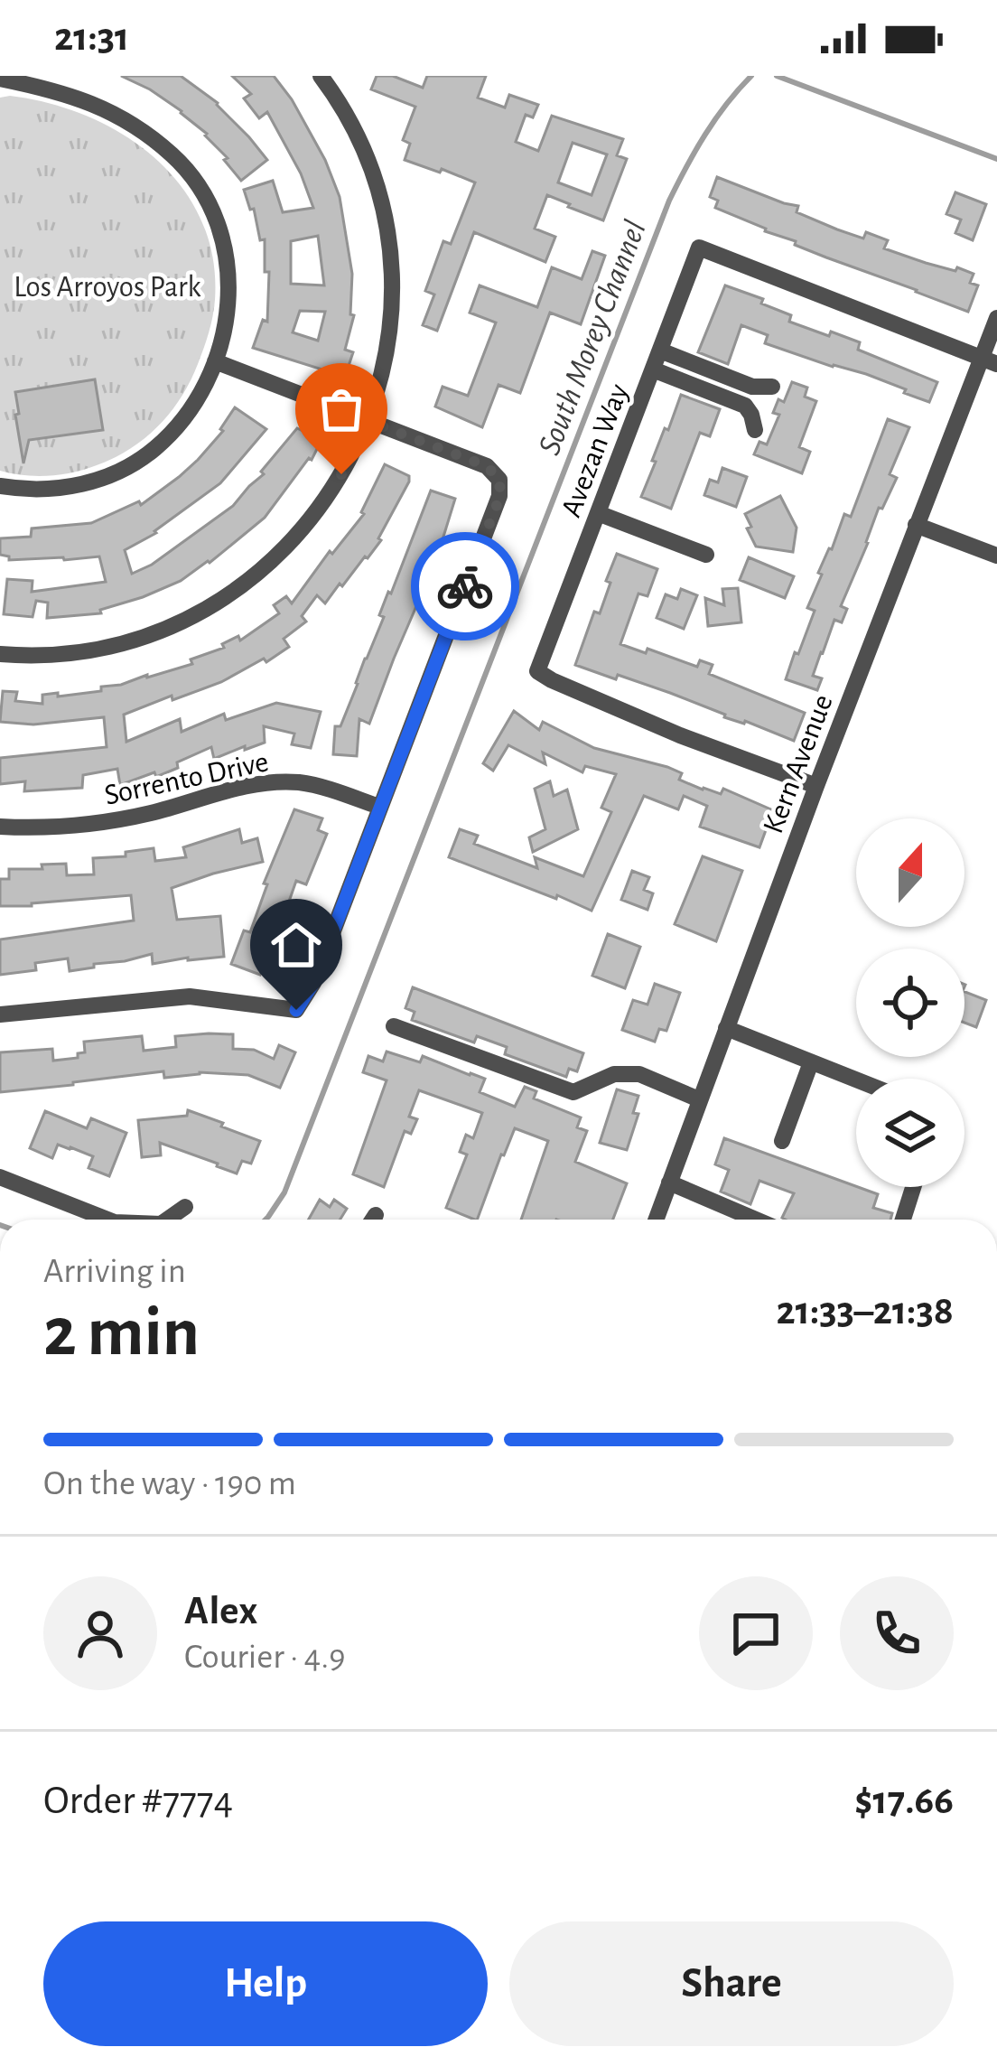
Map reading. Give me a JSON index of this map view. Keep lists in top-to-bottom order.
{
  "streets": {
    "street": ["Avezan Way", "Kern Avenue", "Sorrento Drive"]
  },
  "crossings": [
    ["Avezan Way", "Kern Avenue"]
  ],
  "water": ["South Morey Channel"],
  "parks": ["Los Arroyos Park"],
  "north": "top",
  "page": {
    "status": "21:31",
    "heading": ["2 min", "Arriving in", "21:33–21:38"],
    "panel": [
      "Alex",
      "Courier · 4.9",
      "Order #7774",
      "$17.66"
    ],
    "bar": "On the way · 190 m",
    "buttons": ["Help", "Share"]
  }
}
